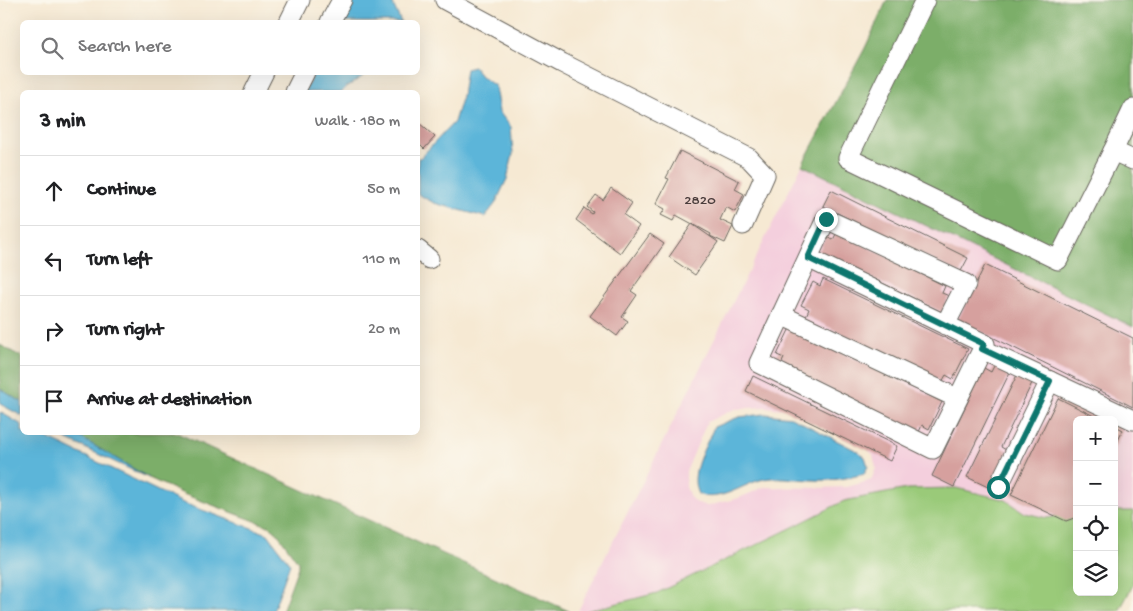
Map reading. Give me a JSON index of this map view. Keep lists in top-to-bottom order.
{
  "house_numbers": ["2820"],
  "page": {
    "search": "Search here",
    "heading": ["3 min", "Walk · 180 m"],
    "list": [
      ["Continue", "50 m"],
      ["Turn left", "110 m"],
      ["Turn right", "20 m"],
      "Arrive at destination"
    ],
    "map_buttons": ["+", "−"]
  }
}
